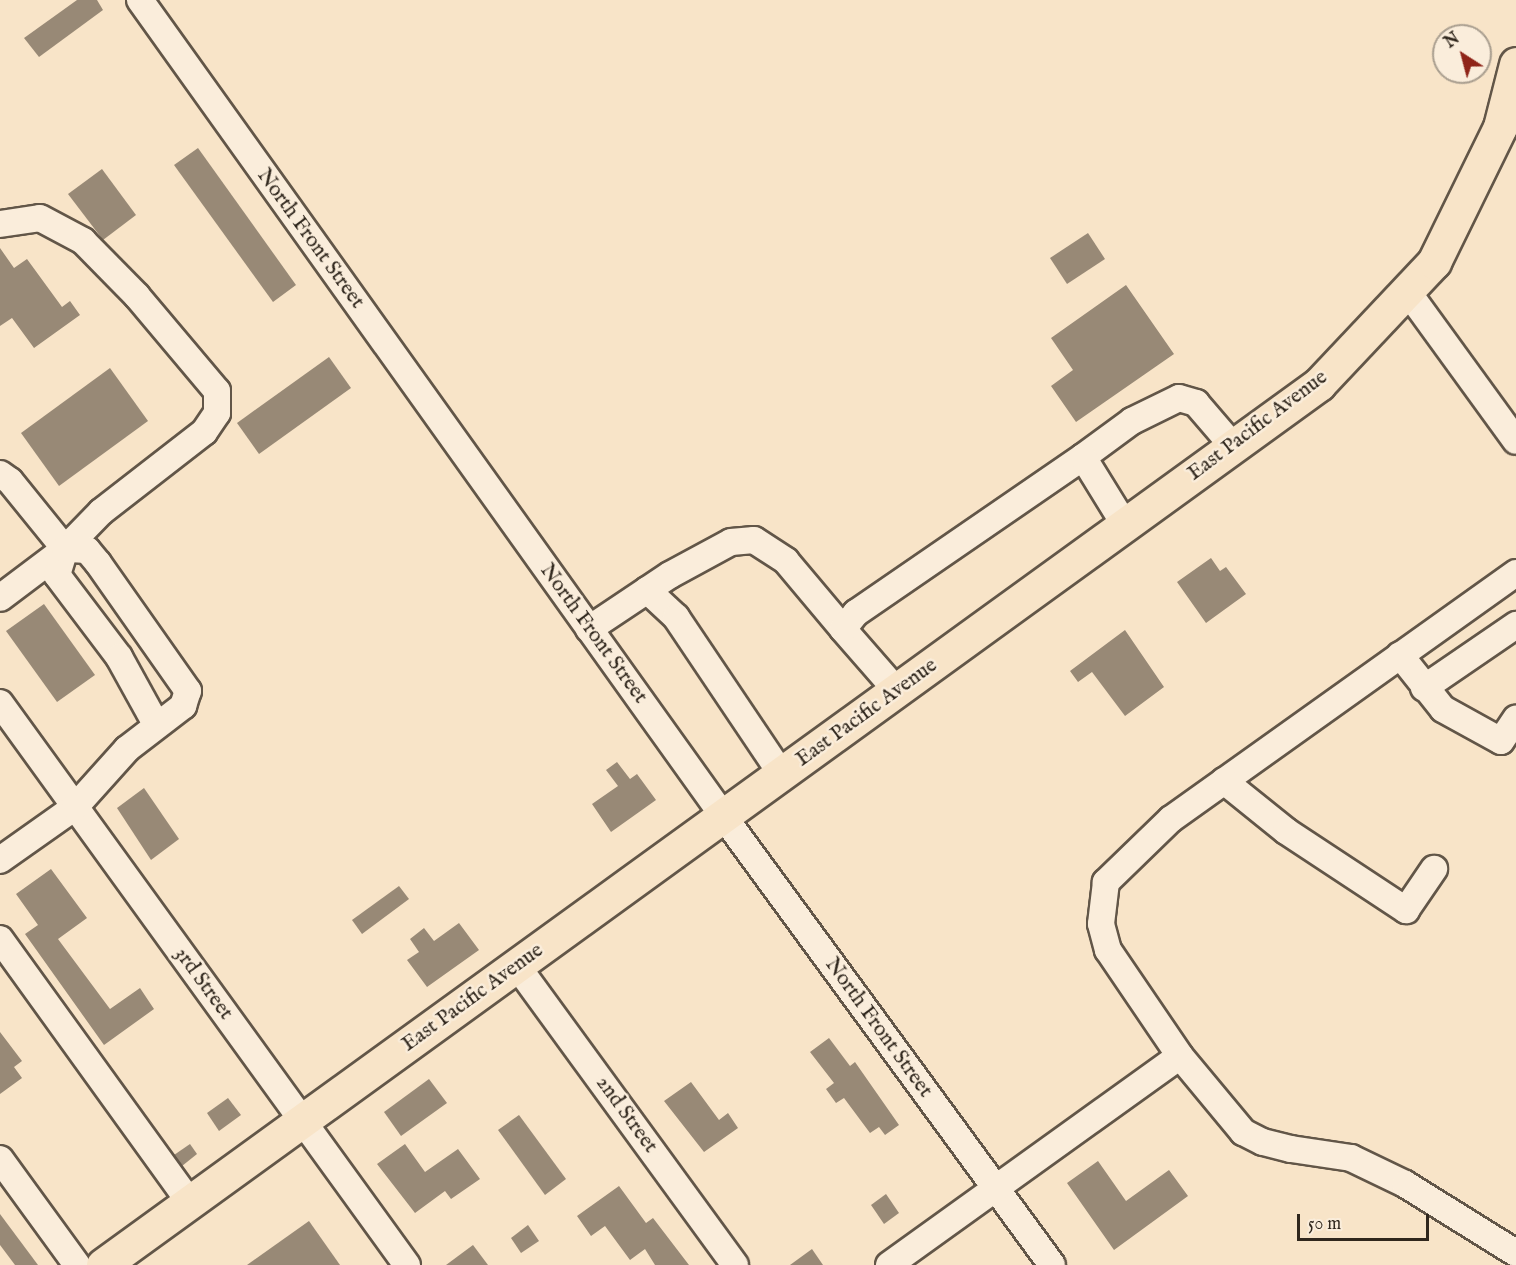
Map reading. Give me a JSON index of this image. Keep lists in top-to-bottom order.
{
  "streets": {
    "main road": ["East Pacific Avenue"],
    "street": ["North Front Street", "3rd Street", "2nd Street"]
  },
  "crossings": [
    ["North Front Street", "East Pacific Avenue"],
    ["East Pacific Avenue", "3rd Street"],
    ["East Pacific Avenue", "2nd Street"]
  ],
  "scale_bar": "50 m",
  "north": "top left"
}
